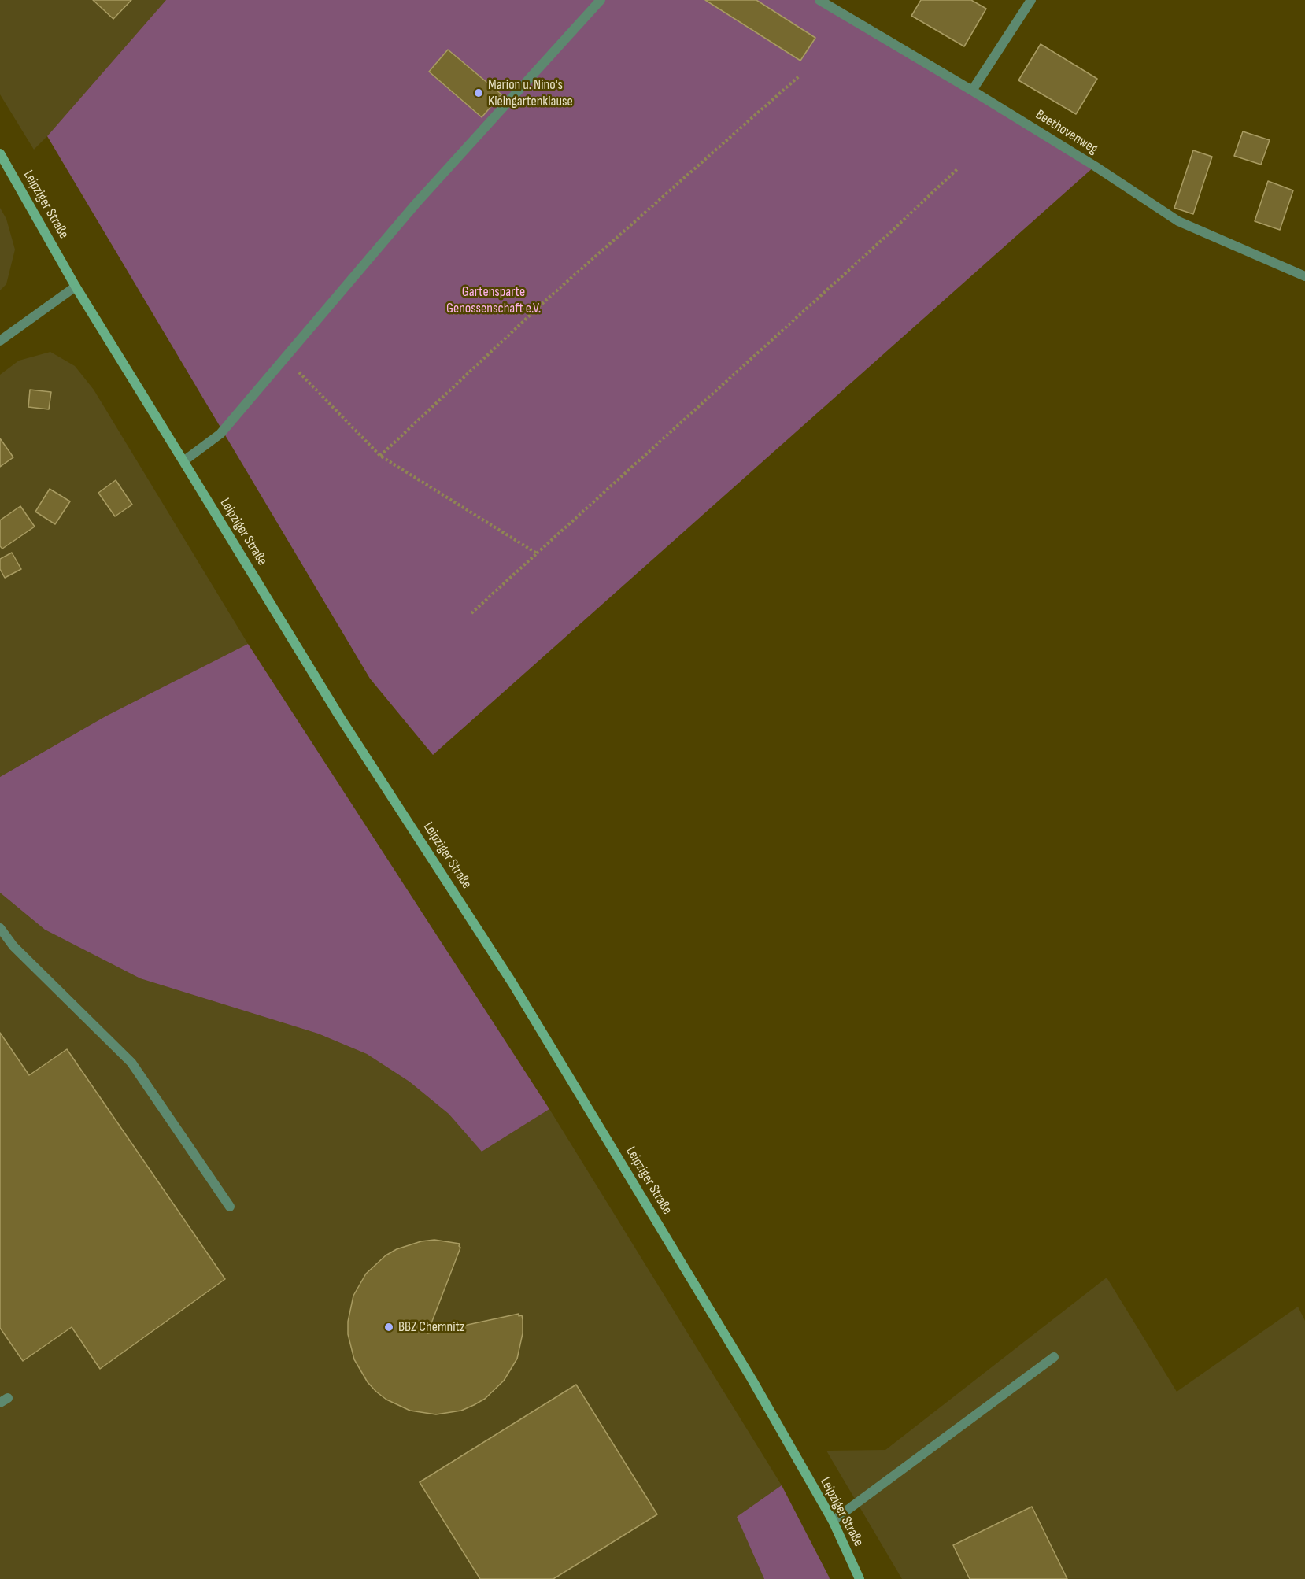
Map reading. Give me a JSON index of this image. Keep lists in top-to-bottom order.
{
  "streets": {
    "main road": ["Leipziger Straße"],
    "street": ["Beethovenweg"]
  },
  "parks": ["Gartensparte Genossenschaft e.V."],
  "places": ["Marion u. Nino's Kleingartenklause", "BBZ Chemnitz"]
}
